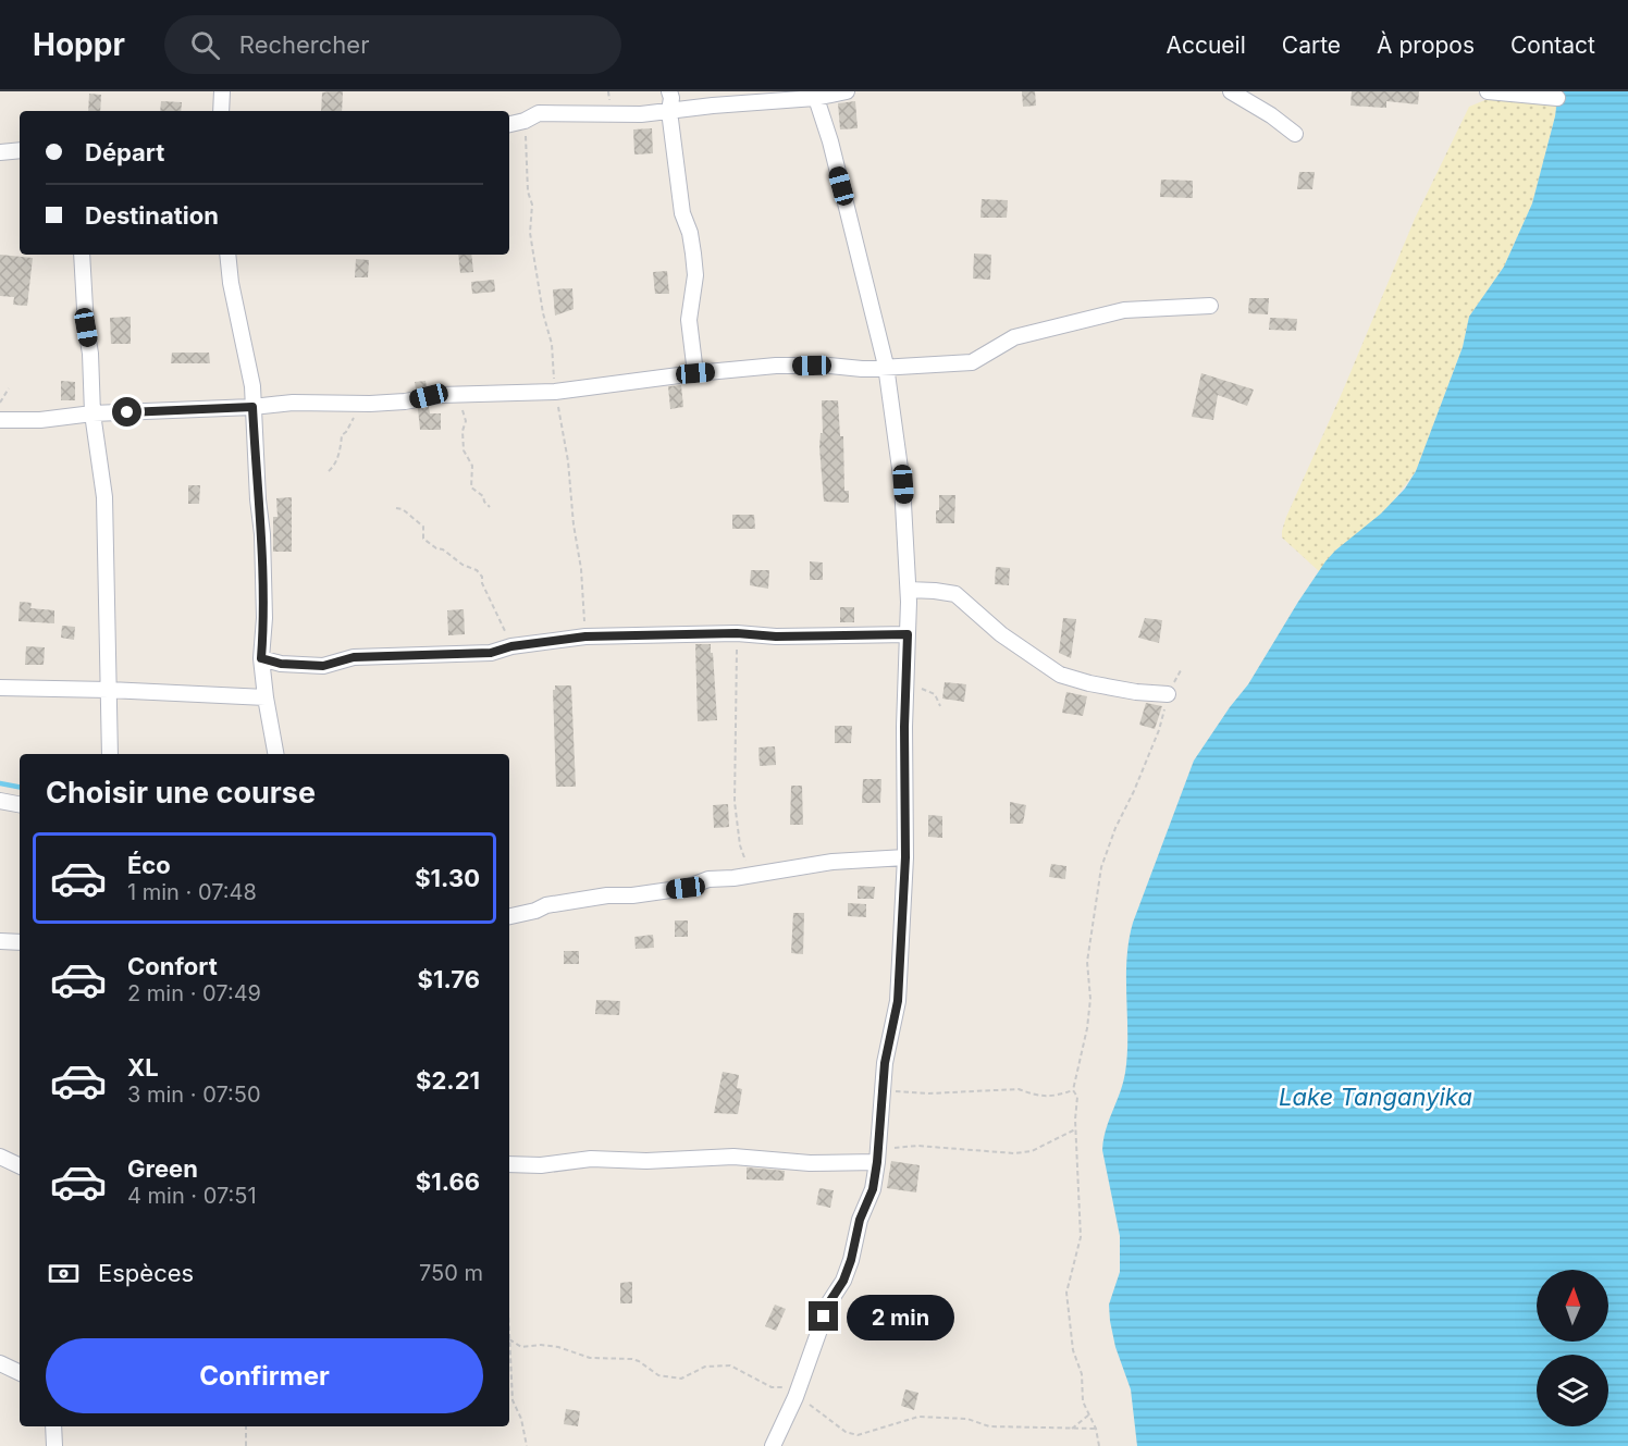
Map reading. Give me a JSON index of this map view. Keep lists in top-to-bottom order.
{
  "water": ["Lake Tanganyika"],
  "north": "top",
  "page": {
    "header": "Hoppr",
    "search": "Rechercher",
    "nav": [
      "Accueil",
      "Carte",
      "À propos",
      "Contact"
    ],
    "banner": ["Départ", "Destination"],
    "heading": "Choisir une course",
    "list": [
      {
        "name": "Éco",
        "note": "1 min · 07:48",
        "value": "$1.30"
      },
      {
        "name": "Confort",
        "note": "2 min · 07:49",
        "value": "$1.76"
      },
      {
        "name": "XL",
        "note": "3 min · 07:50",
        "value": "$2.21"
      },
      {
        "name": "Green",
        "note": "4 min · 07:51",
        "value": "$1.66"
      }
    ],
    "pay": ["Espèces", "750 m"],
    "bubble": "2 min",
    "buttons": "Confirmer"
  }
}
